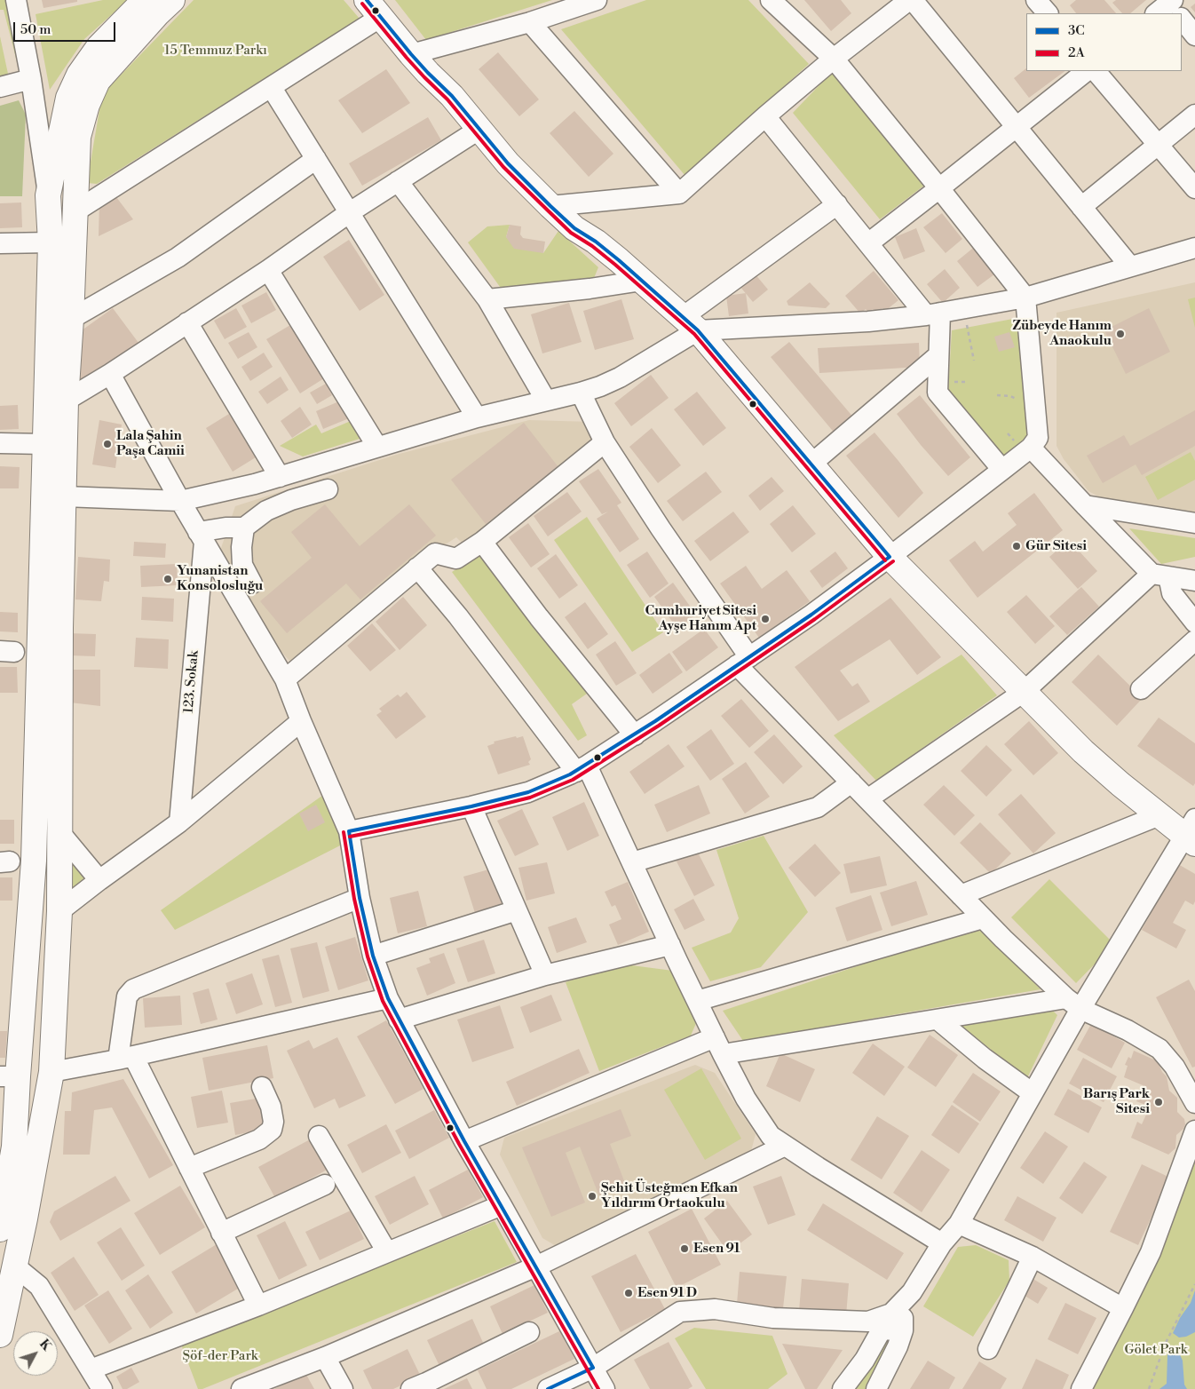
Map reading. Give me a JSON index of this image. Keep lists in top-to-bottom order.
{
  "streets": {
    "street": ["123. Sokak"]
  },
  "parks": ["15 Temmuz Parkı", "Gölet Park", "Şöf-der Park"],
  "places": [
    "Zübeyde Hanım Anaokulu",
    "Lala Şahin Paşa Camii",
    "Gür Sitesi",
    "Yunanistan Konsolosluğu",
    "Cumhuriyet Sitesi Ayşe Hanım Apt",
    "Barış Park Sitesi",
    "Şehit Üsteğmen Efkan Yıldırım Ortaokulu",
    "Esen 91",
    "Esen 91 D"
  ],
  "lines": ["transit line 3C", "transit line 2A"],
  "legend": ["3C", "2A"],
  "scale_bar": "50 m",
  "north": "top right"
}
